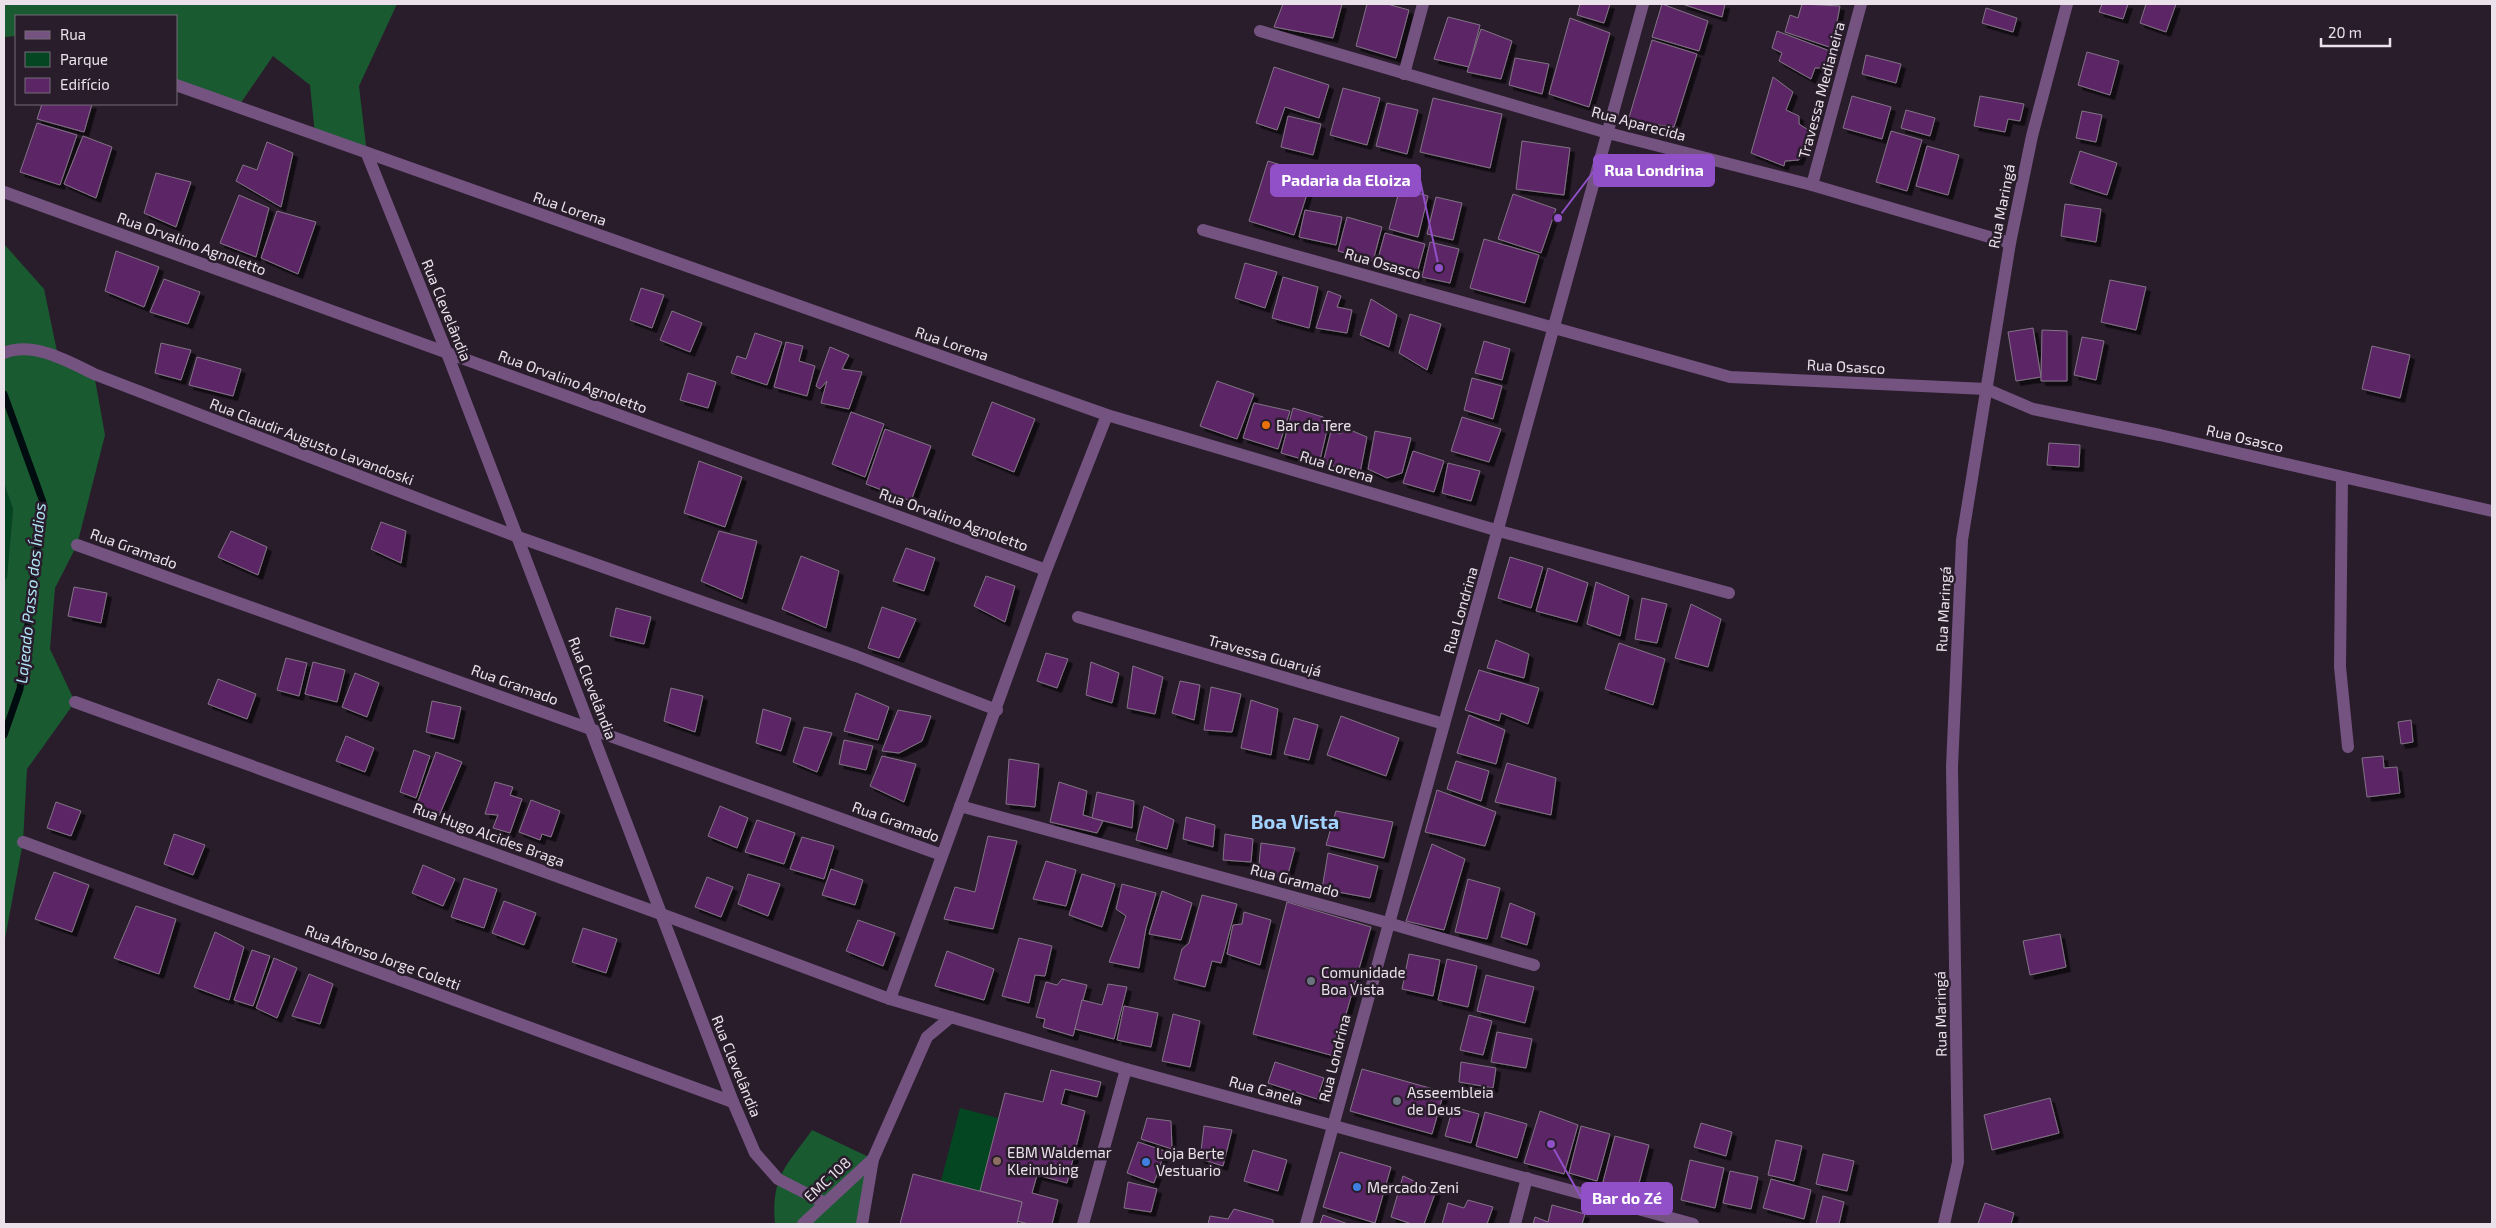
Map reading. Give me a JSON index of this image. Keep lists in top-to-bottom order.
{
  "streets": {
    "street": [
      "Travessa Medianeira",
      "Rua Aparecida",
      "Rua Maringá",
      "Rua Lorena",
      "Rua Orvalino Agnoletto",
      "Rua Osasco",
      "Rua Clevelândia",
      "Rua Claudir Augusto Lavandoski",
      "Rua Gramado",
      "Rua Londrina",
      "Travessa Guarujá",
      "Rua Hugo Alcides Braga",
      "Rua Afonso Jorge Coletti",
      "Rua Canela",
      "EMC 108"
    ]
  },
  "crossings": [
    ["Travessa Medianeira", "Rua Aparecida"],
    ["Rua Aparecida", "Rua Maringá"],
    ["Rua Aparecida", "Rua Londrina"],
    ["Rua Maringá", "Rua Osasco"],
    ["Rua Lorena", "Rua Clevelândia"],
    ["Rua Lorena", "Rua Londrina"],
    ["Rua Orvalino Agnoletto", "Rua Clevelândia"],
    ["Rua Osasco", "Rua Londrina"],
    ["Rua Clevelândia", "Rua Claudir Augusto Lavandoski"],
    ["Rua Clevelândia", "Rua Gramado"],
    ["Rua Clevelândia", "Rua Hugo Alcides Braga"],
    ["Rua Clevelândia", "Rua Afonso Jorge Coletti"],
    ["Rua Clevelândia", "EMC 108"],
    ["Rua Gramado", "Rua Londrina"],
    ["Rua Londrina", "Travessa Guarujá"],
    ["Rua Londrina", "Rua Canela"],
    ["Rua Hugo Alcides Braga", "Rua Canela"]
  ],
  "districts": ["Boa Vista"],
  "water": ["Lajeado Passo dos Índios"],
  "places": [
    "Rua Londrina",
    "Padaria da Eloiza",
    "Bar da Tere",
    "Comunidade Boa Vista",
    "Asseembleia de Deus",
    "Bar do Zé",
    "EBM Waldemar Kleinubing",
    "Loja Berte Vestuario",
    "Mercado Zeni"
  ],
  "legend": ["Rua", "Parque", "Edifício"],
  "scale_bar": "20 m"
}
